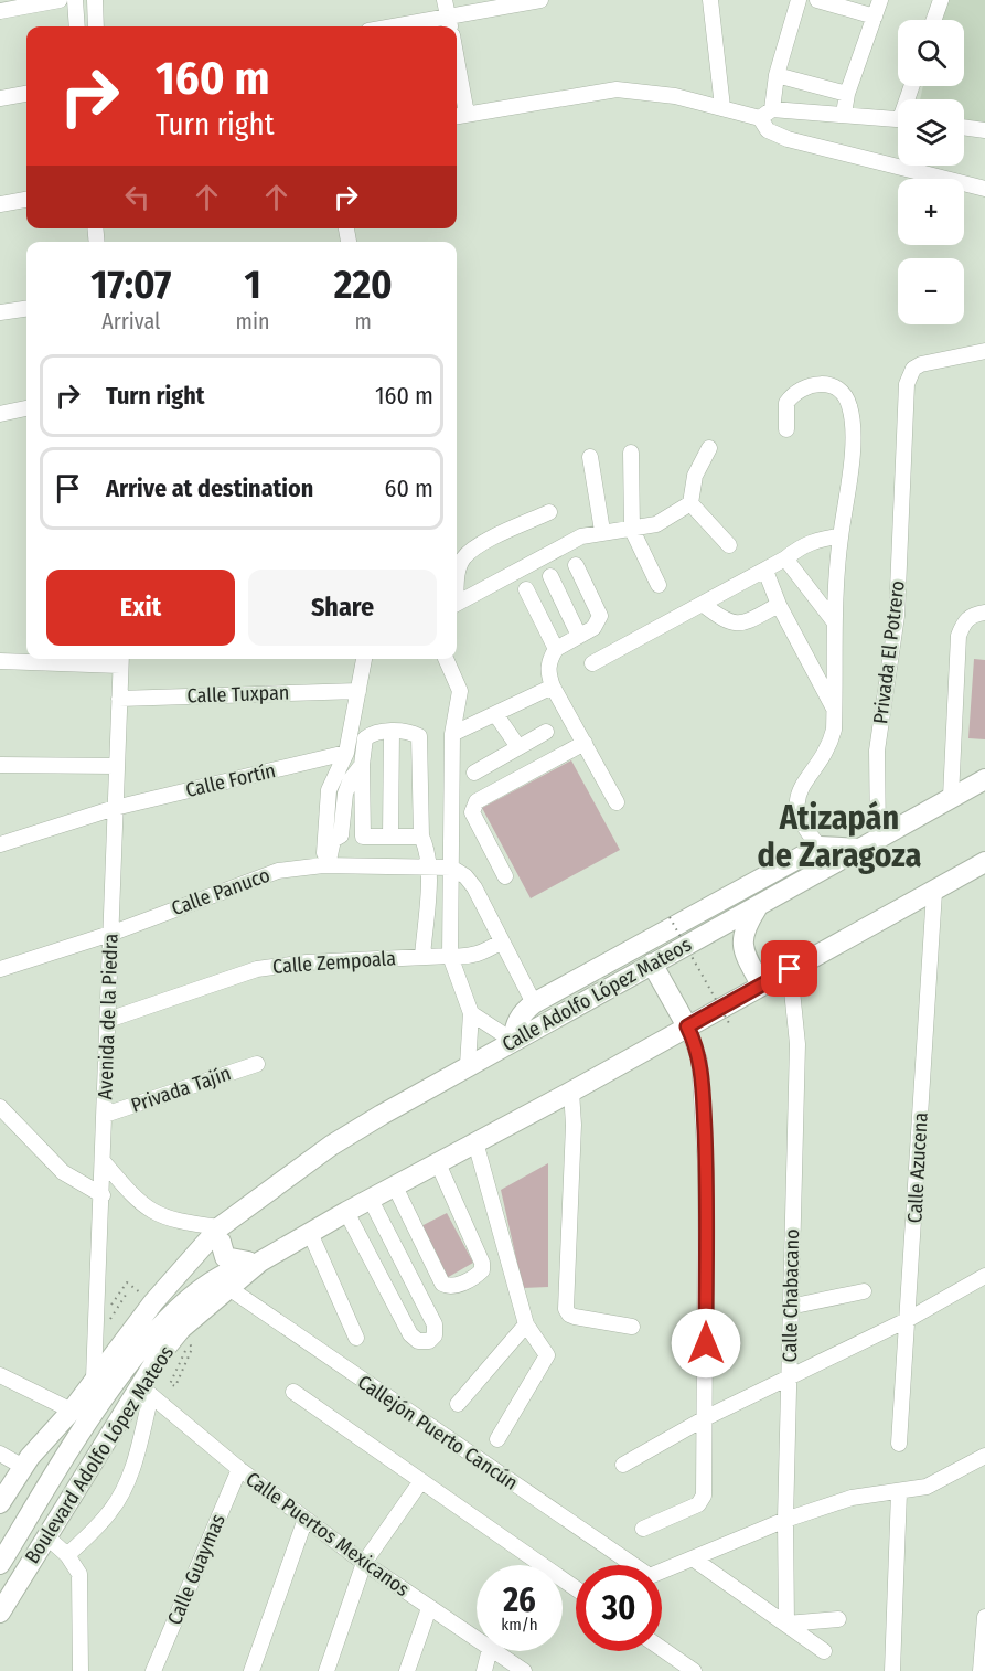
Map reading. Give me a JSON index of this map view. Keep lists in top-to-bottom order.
{
  "streets": {
    "main road": ["Calle Adolfo López Mateos", "Boulevard Adolfo López Mateos"],
    "street": [
      "Privada El Potrero",
      "Calle Tuxpan",
      "Calle Fortín",
      "Calle Panuco",
      "Calle Zempoala",
      "Avenida de la Piedra",
      "Privada Tajín",
      "Calle Azucena",
      "Calle Chabacano",
      "Callejón Puerto Cancún",
      "Calle Puertos Mexicanos",
      "Calle Guaymas"
    ]
  },
  "crossings": [
    ["Privada El Potrero", "Calle Adolfo López Mateos"],
    ["Calle Tuxpan", "Avenida de la Piedra"],
    ["Calle Fortín", "Avenida de la Piedra"],
    ["Calle Panuco", "Avenida de la Piedra"],
    ["Calle Zempoala", "Avenida de la Piedra"],
    ["Calle Adolfo López Mateos", "Boulevard Adolfo López Mateos"],
    ["Avenida de la Piedra", "Privada Tajín"],
    ["Avenida de la Piedra", "Boulevard Adolfo López Mateos"],
    ["Callejón Puerto Cancún", "Boulevard Adolfo López Mateos"],
    ["Boulevard Adolfo López Mateos", "Calle Puertos Mexicanos"],
    ["Calle Puertos Mexicanos", "Calle Guaymas"]
  ],
  "districts": ["Atizapán de Zaragoza"],
  "page": {
    "map_buttons": ["+", "−"],
    "turn": ["160 m", "Turn right"],
    "eta": [
      "17:07",
      "Arrival",
      "1",
      "min",
      "220",
      "m"
    ],
    "list": [
      {
        "name": "Turn right",
        "value": "160 m"
      },
      {
        "name": "Arrive at destination",
        "value": "60 m"
      }
    ],
    "buttons": ["Exit", "Share"],
    "speed": "26 km/h",
    "limit": "30"
  }
}
